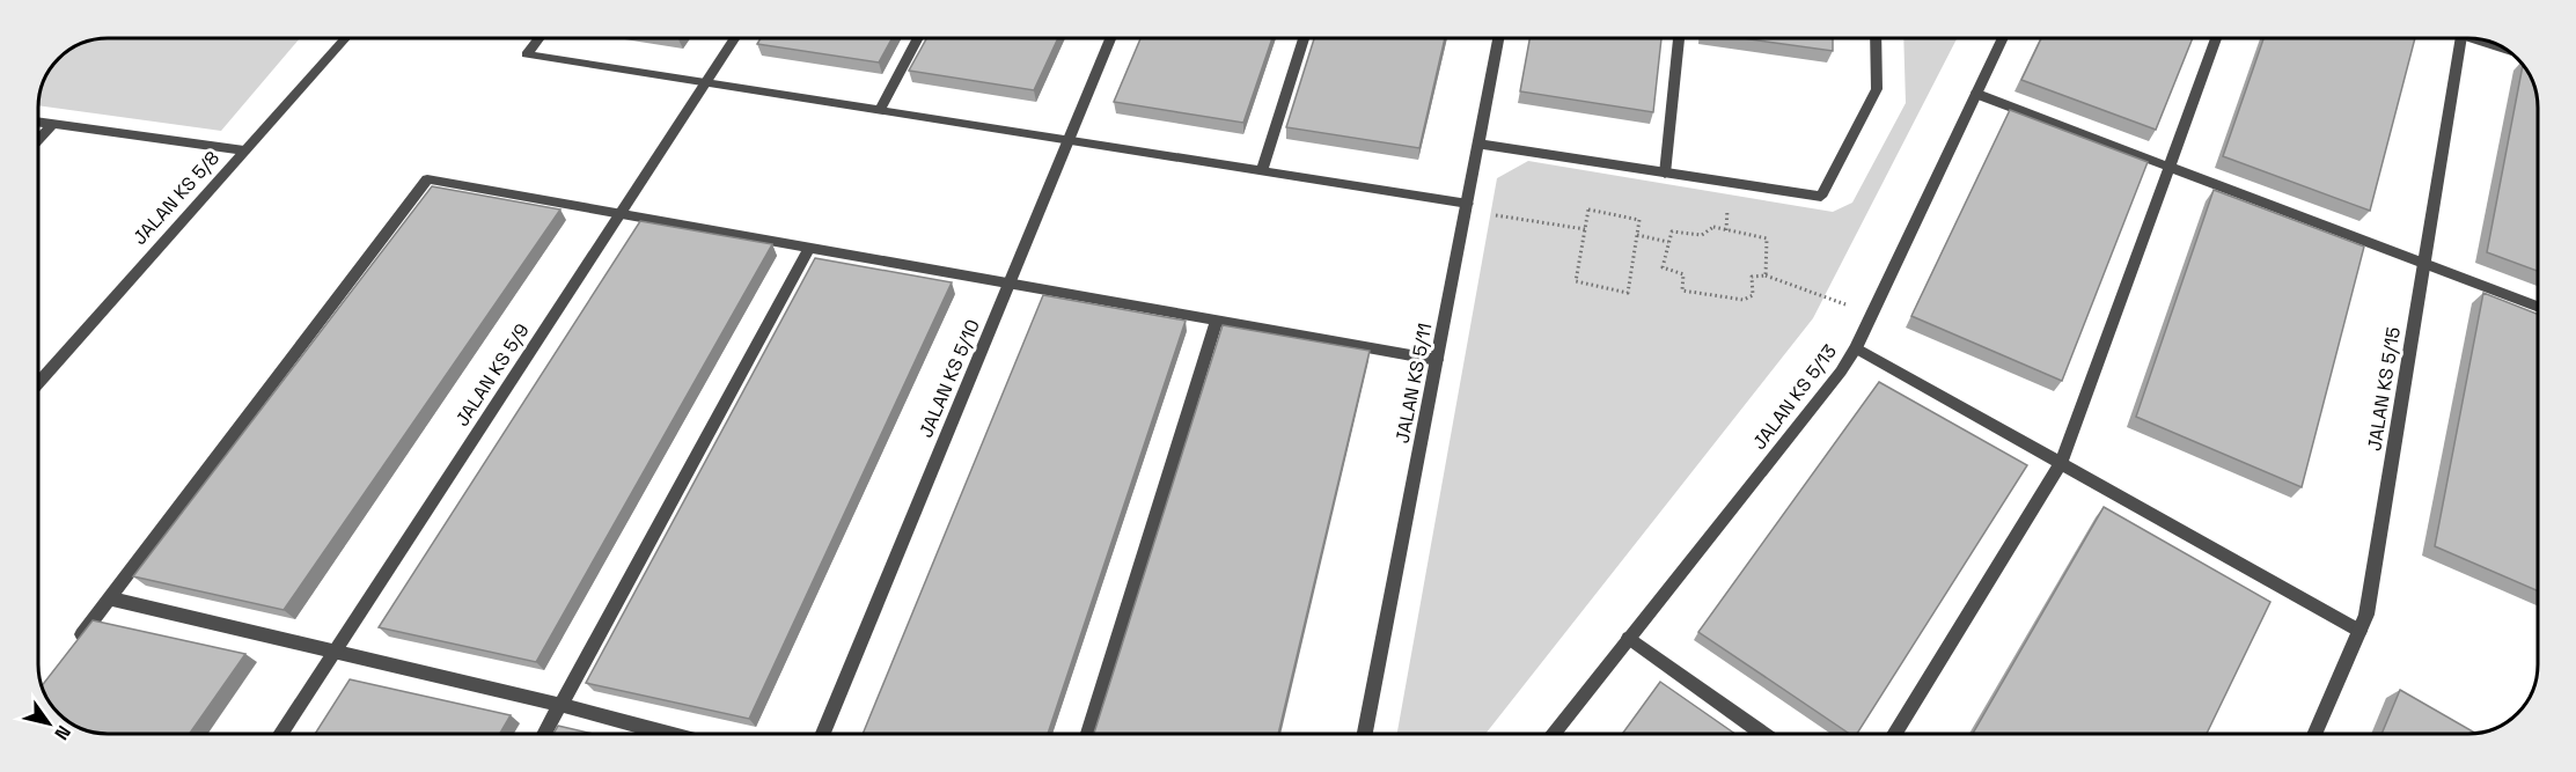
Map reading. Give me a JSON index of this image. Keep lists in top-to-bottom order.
{
  "streets": {
    "street": [
      "JALAN KS 5/8",
      "JALAN KS 5/9",
      "JALAN KS 5/10",
      "JALAN KS 5/11",
      "JALAN KS 5/15",
      "JALAN KS 5/13"
    ]
  },
  "north": "bottom right"
}
